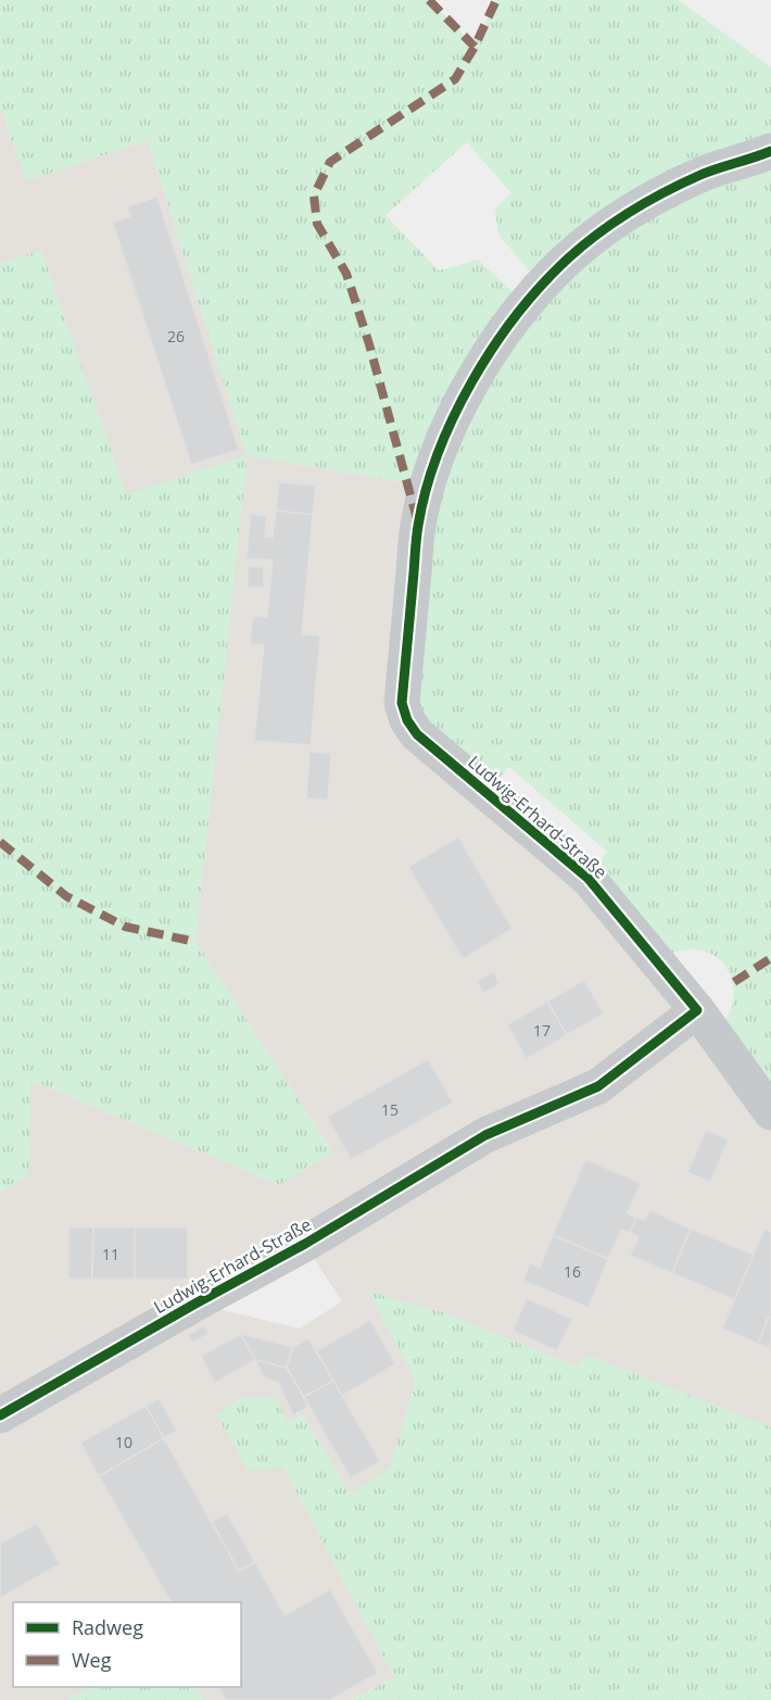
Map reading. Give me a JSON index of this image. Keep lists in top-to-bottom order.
{
  "streets": {
    "street": ["Ludwig-Erhard-Straße"]
  },
  "house_numbers": [
    "26",
    "17",
    "15",
    "11",
    "16",
    "10"
  ],
  "legend": ["Radweg", "Weg"]
}
